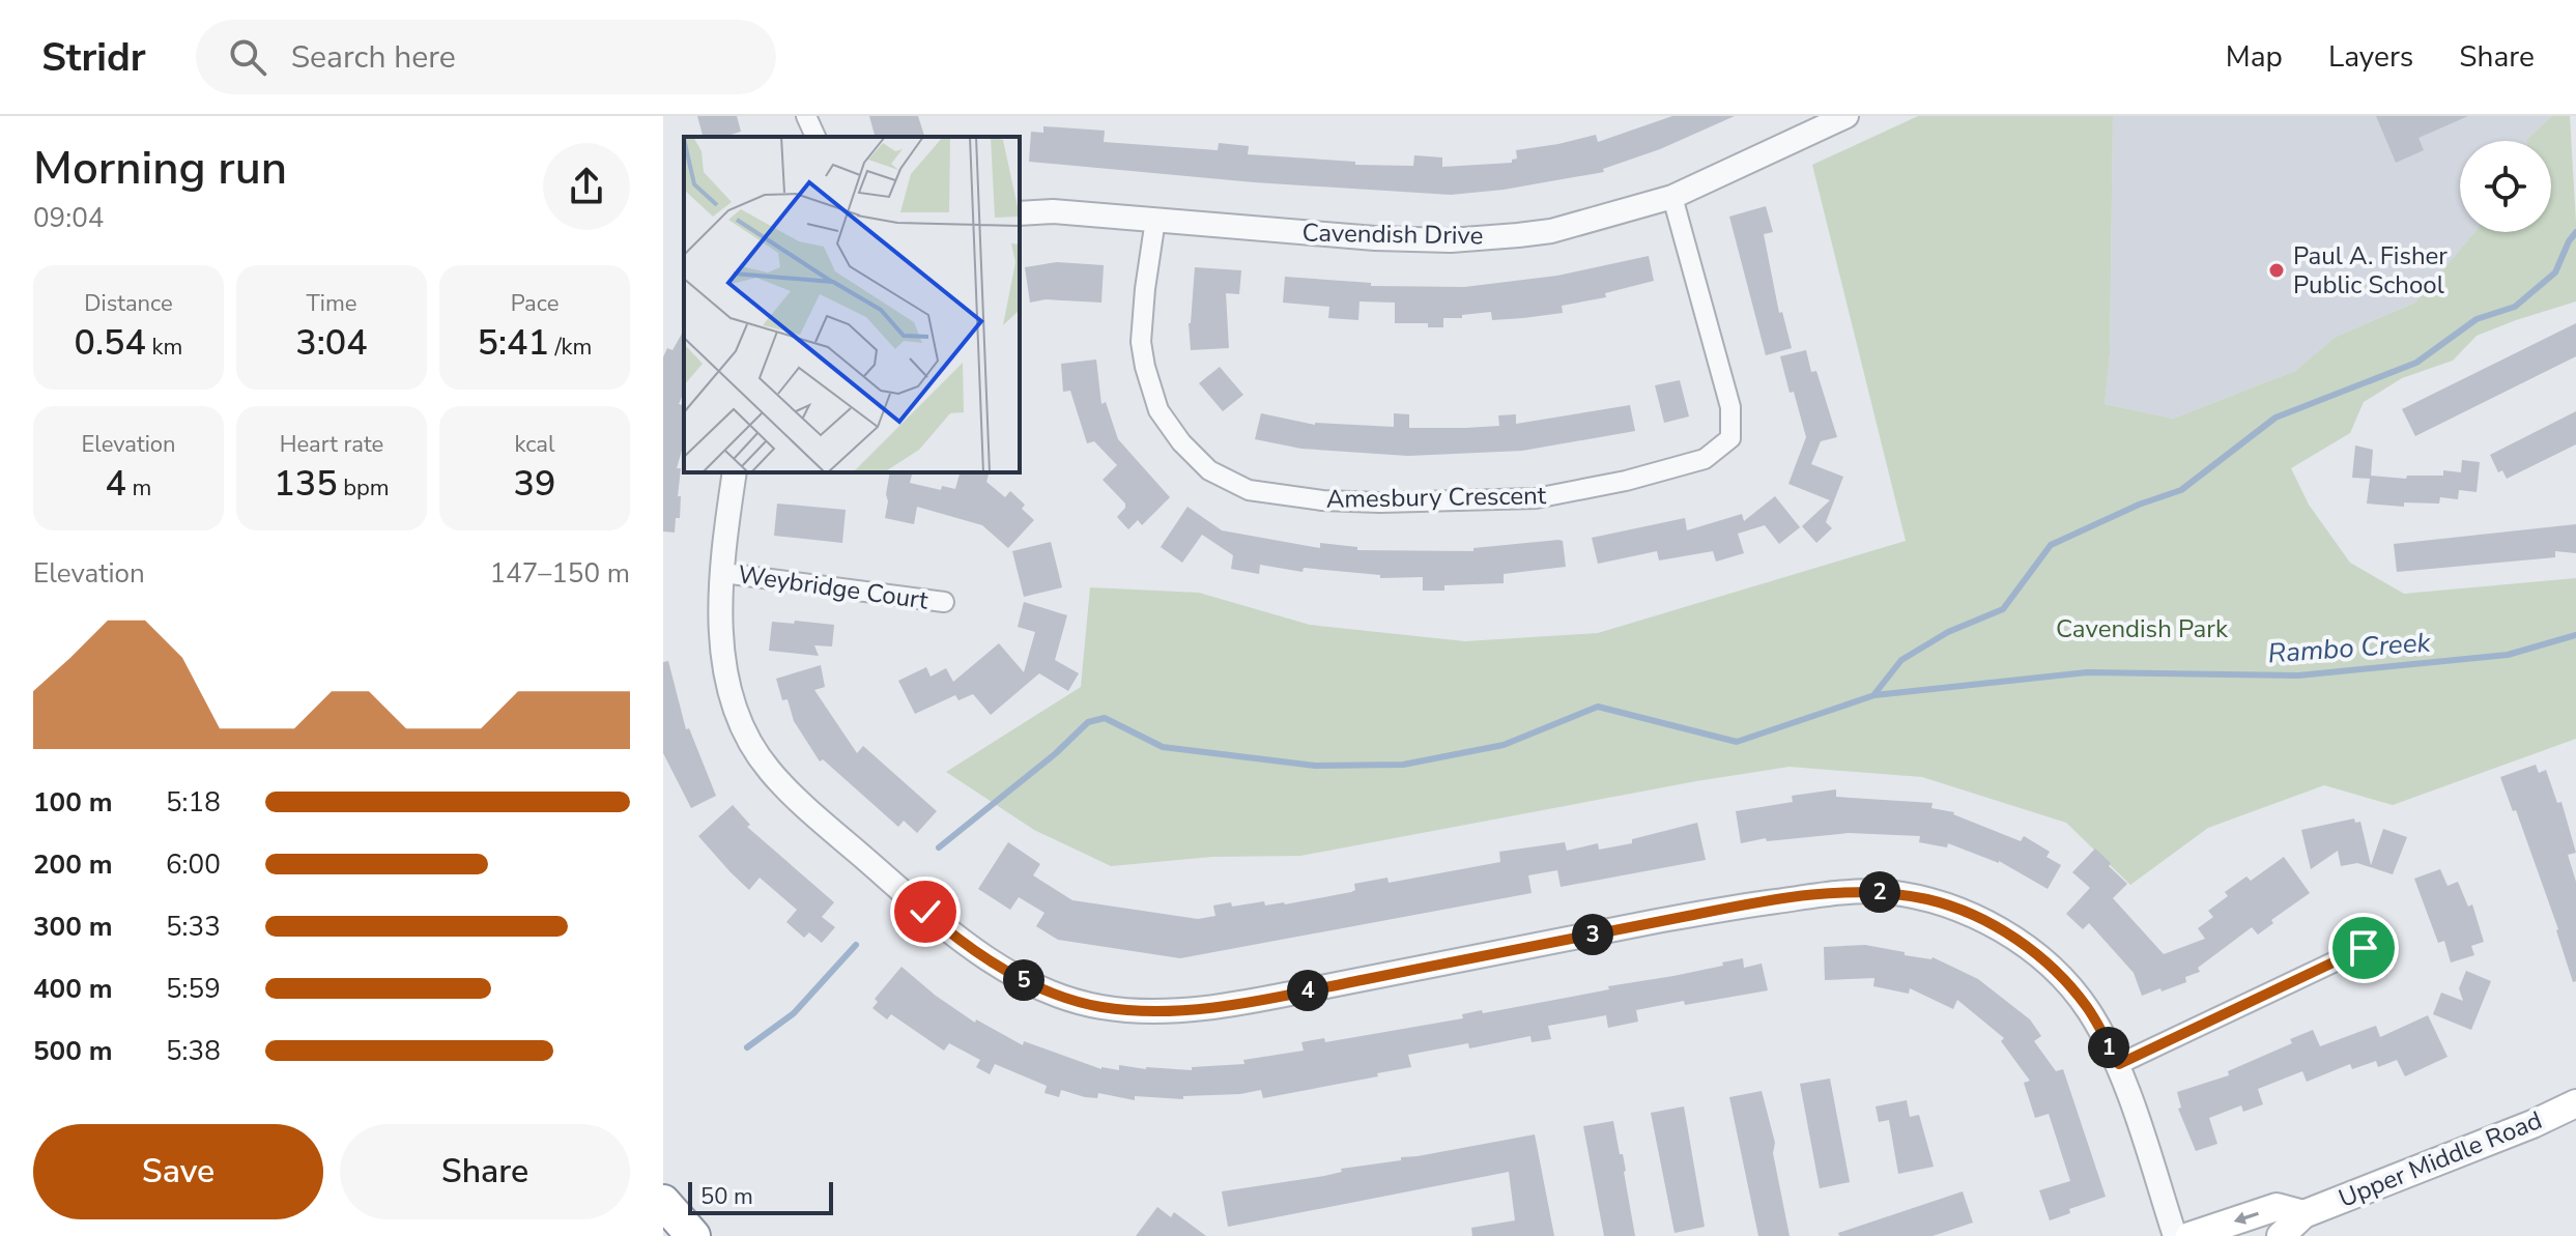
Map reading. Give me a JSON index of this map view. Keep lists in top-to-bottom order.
{
  "streets": {
    "main road": ["Upper Middle Road"],
    "street": ["Cavendish Drive", "Amesbury Crescent", "Weybridge Court"]
  },
  "crossings": [
    ["Cavendish Drive", "Amesbury Crescent"]
  ],
  "water": ["Rambo Creek"],
  "parks": ["Cavendish Park"],
  "places": ["Paul A. Fisher Public School"],
  "scale_bar": "50 m",
  "page": {
    "header": "Stridr",
    "search": "Search here",
    "nav": ["Map", "Layers", "Share"],
    "heading": ["Morning run", "09:04"],
    "stats": [
      ["Distance", "0.54 km"],
      ["Time", "3:04"],
      ["Pace", "5:41 /km"],
      ["Elevation", "4 m"],
      ["Heart rate", "135 bpm"],
      ["kcal", "39"]
    ],
    "chart": ["Elevation", "147–150 m"],
    "list": [
      {
        "name": "100 m",
        "note": "5:18"
      },
      {
        "name": "200 m",
        "note": "6:00"
      },
      {
        "name": "300 m",
        "note": "5:33"
      },
      {
        "name": "400 m",
        "note": "5:59"
      },
      {
        "name": "500 m",
        "note": "5:38"
      }
    ],
    "pins": [
      "2",
      "3",
      "5",
      "4",
      "1"
    ],
    "buttons": ["Save", "Share"],
    "scale": "50 m"
  }
}
